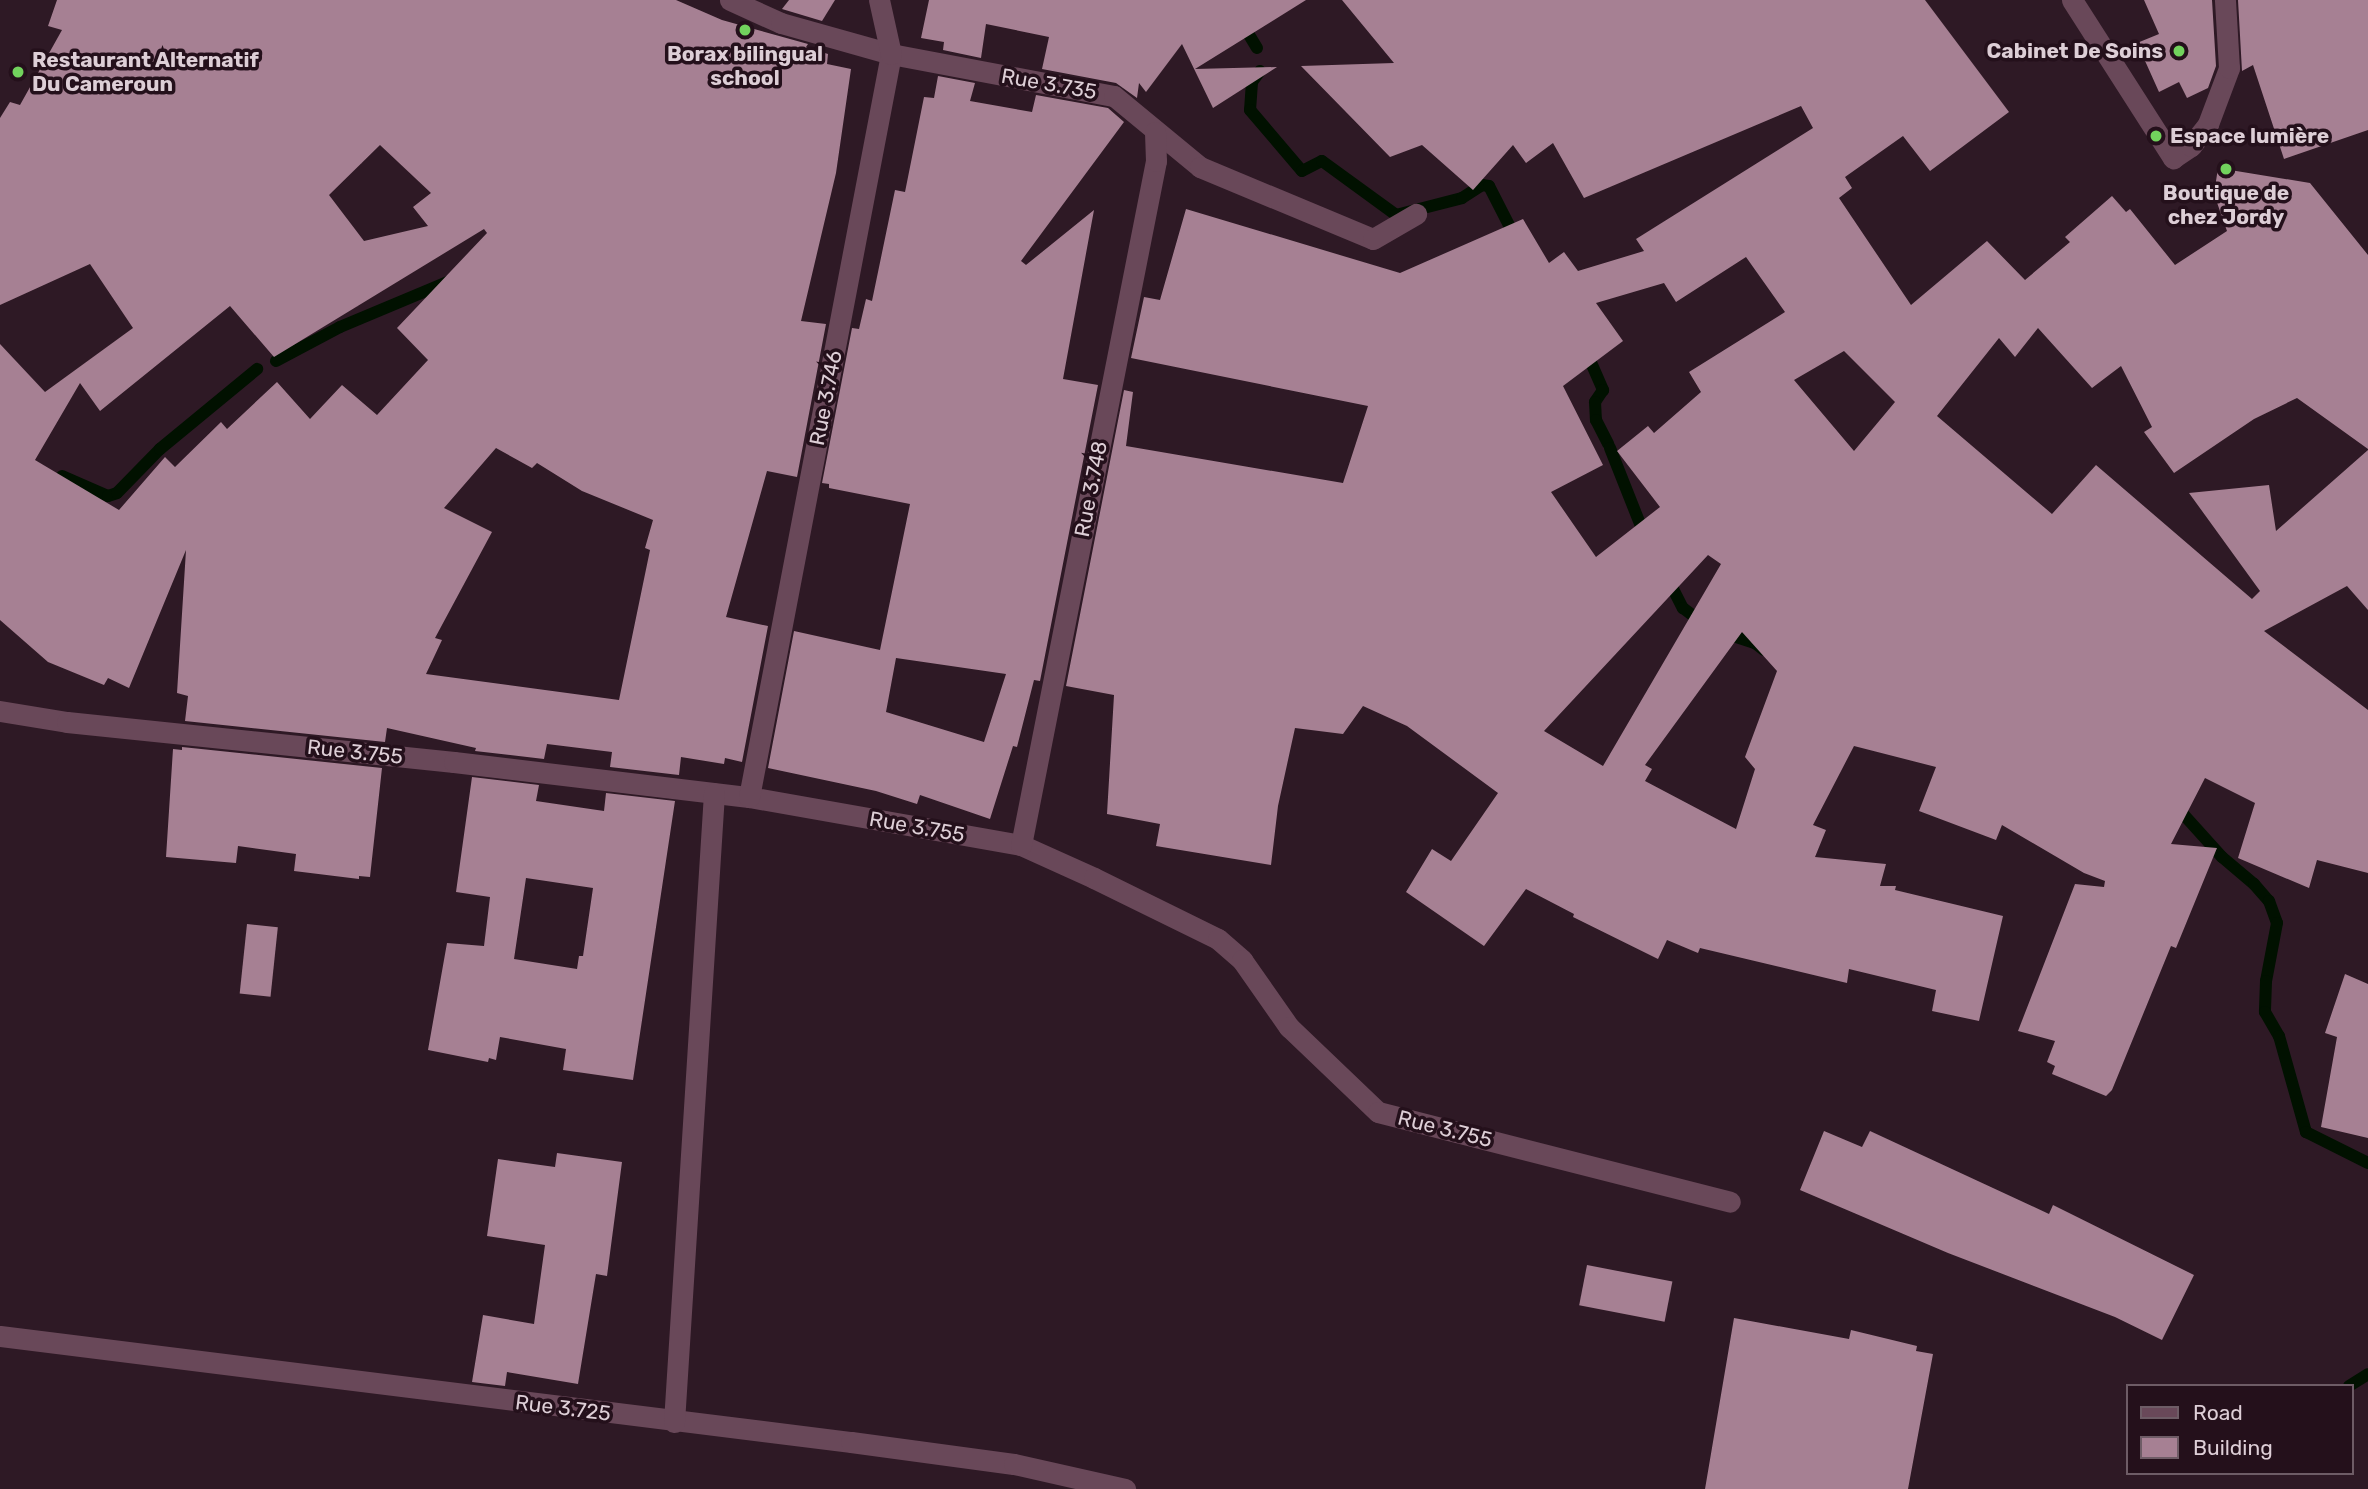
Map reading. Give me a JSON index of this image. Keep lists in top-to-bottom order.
{
  "streets": {
    "street": [
      "Rue 3.735",
      "Rue 3.746",
      "Rue 3.748",
      "Rue 3.755",
      "Rue 3.725"
    ]
  },
  "crossings": [
    ["Rue 3.735", "Rue 3.746"],
    ["Rue 3.735", "Rue 3.748"],
    ["Rue 3.746", "Rue 3.755"],
    ["Rue 3.748", "Rue 3.755"]
  ],
  "places": [
    "Borax bilingual school",
    "Cabinet De Soins",
    "Restaurant Alternatif Du Cameroun",
    "Espace lumière",
    "Boutique de chez Jordy"
  ],
  "legend": ["Road", "Building"]
}
